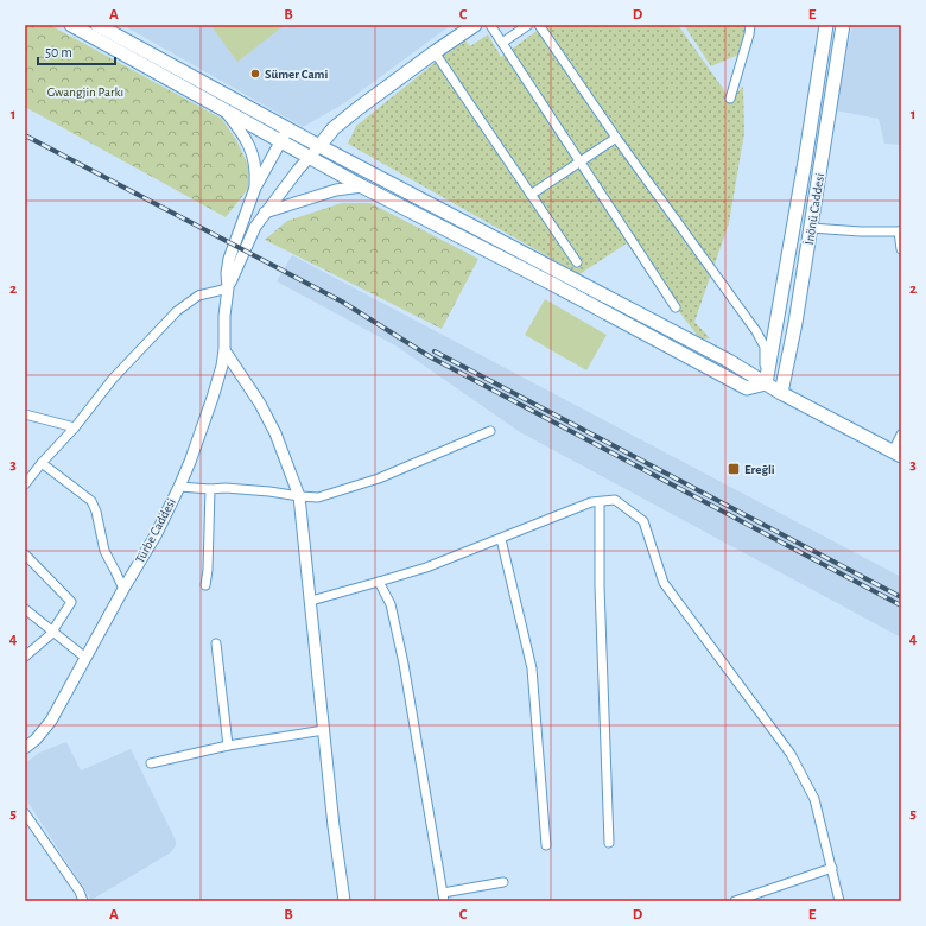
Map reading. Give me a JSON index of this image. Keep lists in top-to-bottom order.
{
  "streets": {
    "main road": ["İnönü Caddesi"],
    "street": ["Türbe Caddesi"]
  },
  "parks": ["Gwangjin Parkı"],
  "places": {
    "other": ["Sümer Cami"],
    "transit": ["Ereğli"]
  },
  "scale_bar": "50 m",
  "grid": {
    "columns": [
      "A",
      "B",
      "C",
      "D",
      "E"
    ],
    "rows": [
      "1",
      "2",
      "3",
      "4",
      "5"
    ]
  }
}
